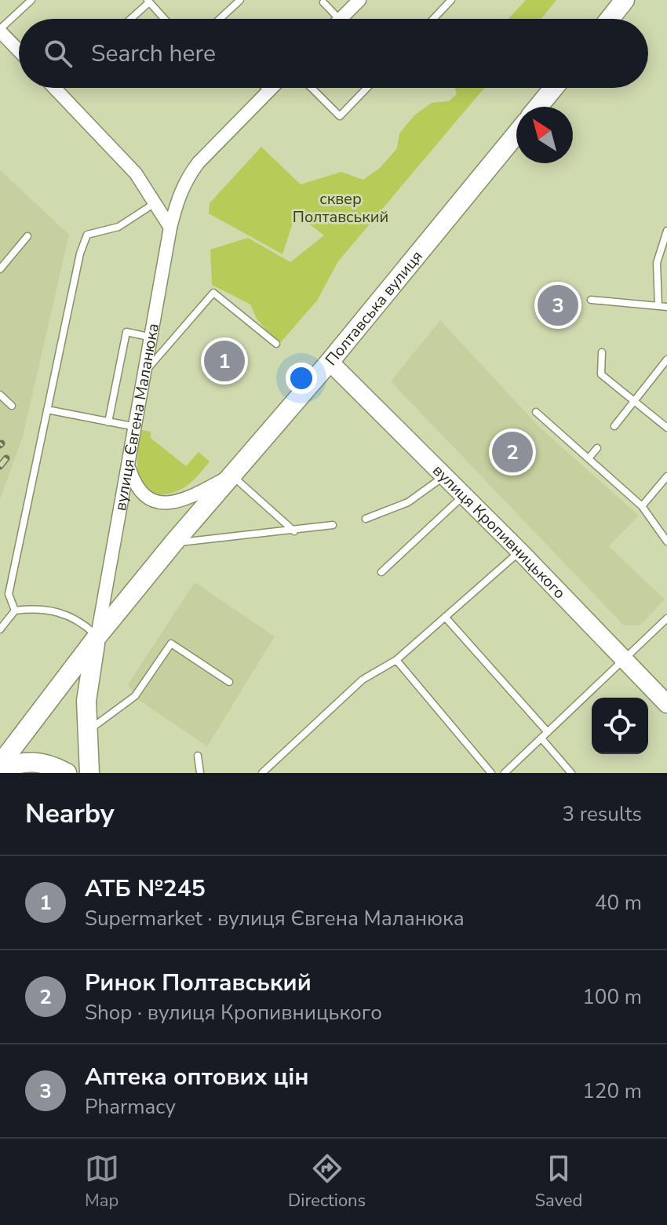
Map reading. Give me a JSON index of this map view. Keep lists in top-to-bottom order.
{
  "streets": {
    "main road": ["Полтавська вулиця", "вулиця Євгена Маланюка", "вулиця Кропивницького"]
  },
  "crossings": [
    ["Полтавська вулиця", "вулиця Євгена Маланюка"],
    ["Полтавська вулиця", "вулиця Кропивницького"]
  ],
  "parks": ["сквер Полтавський"],
  "north": "top left",
  "page": {
    "search": "Search here",
    "pins": ["3", "1", "2"],
    "heading": ["Nearby", "3 results"],
    "list": [
      {
        "mark": "1",
        "name": "АТБ №245",
        "note": "Supermarket · вулиця Євгена Маланюка",
        "value": "40 m"
      },
      {
        "mark": "2",
        "name": "Ринок Полтавський",
        "note": "Shop · вулиця Кропивницького",
        "value": "100 m"
      },
      {
        "mark": "3",
        "name": "Аптека оптових цін",
        "note": "Pharmacy",
        "value": "120 m"
      }
    ],
    "nav": ["Map", "Directions", "Saved"]
  }
}
